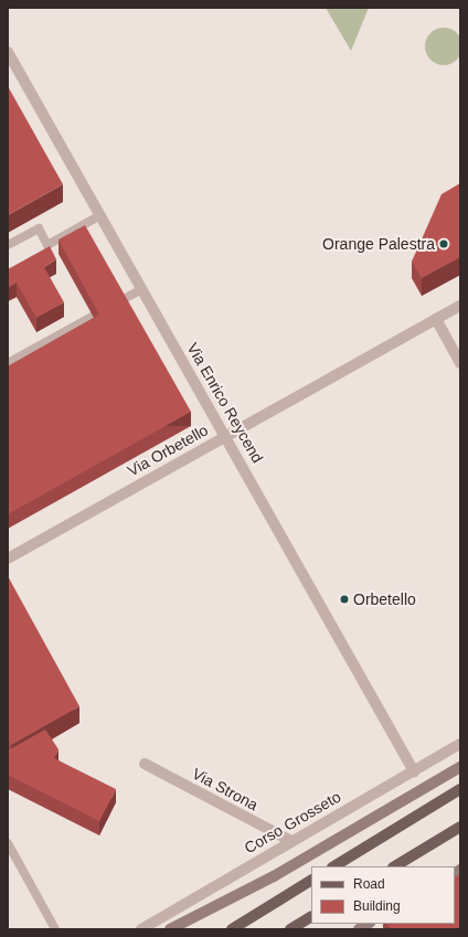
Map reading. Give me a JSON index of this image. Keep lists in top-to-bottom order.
{
  "streets": {
    "street": [
      "Via Enrico Reycend",
      "Via Orbetello",
      "Via Strona",
      "Corso Grosseto"
    ]
  },
  "crossings": [
    ["Via Enrico Reycend", "Via Orbetello"],
    ["Via Enrico Reycend", "Corso Grosseto"],
    ["Via Strona", "Corso Grosseto"]
  ],
  "places": ["Orange Palestra", "Orbetello"],
  "legend": ["Road", "Building"]
}
